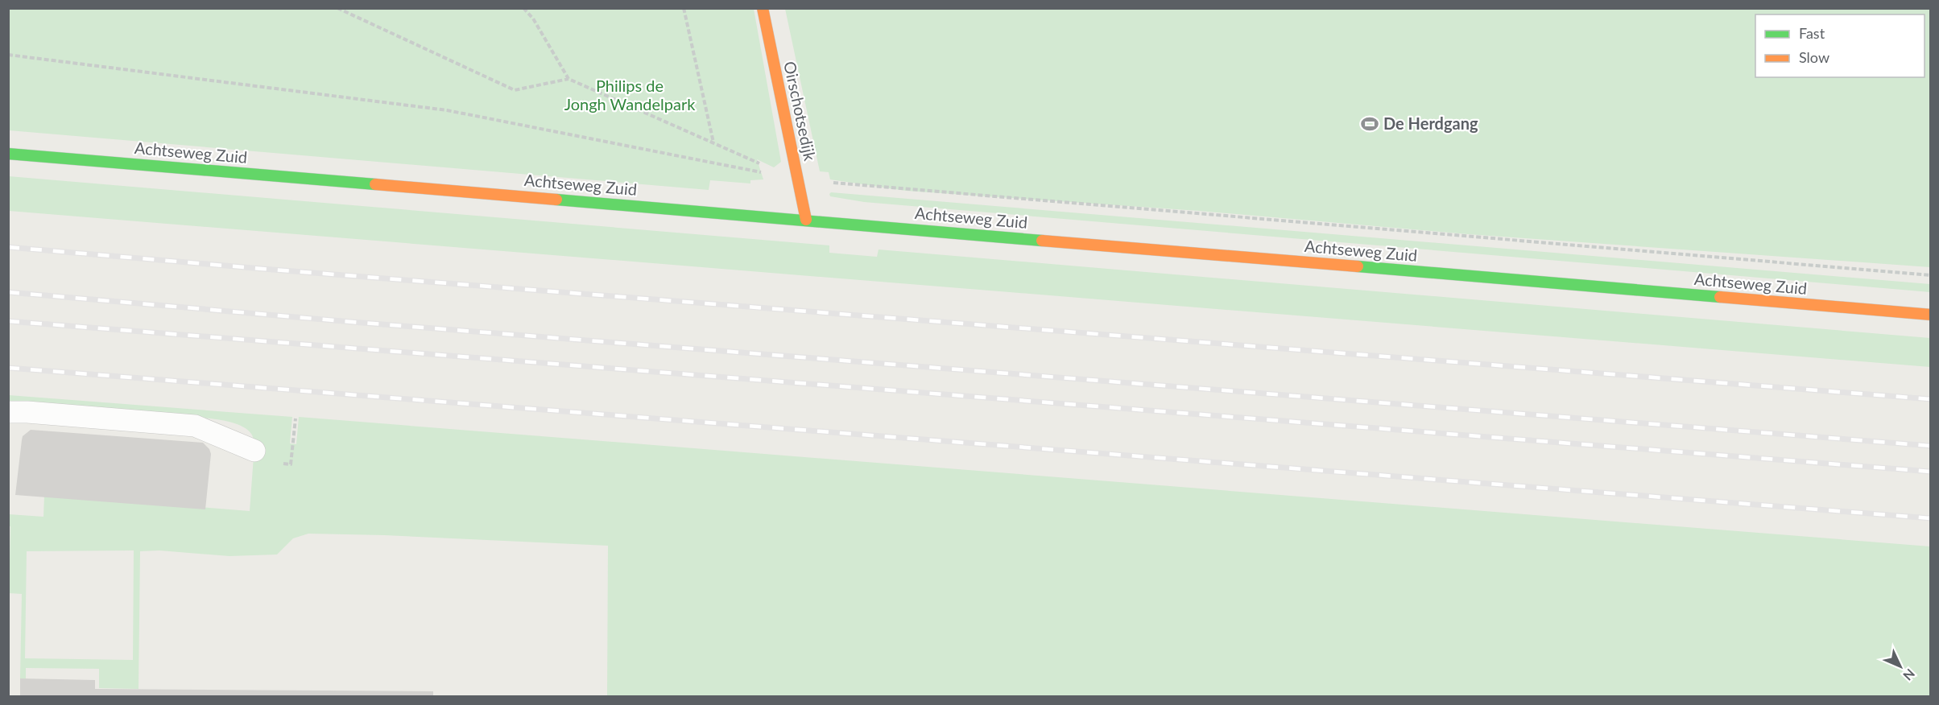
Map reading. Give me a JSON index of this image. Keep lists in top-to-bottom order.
{
  "streets": {
    "street": ["Oirschotsedijk", "Achtseweg Zuid"]
  },
  "crossings": [
    ["Oirschotsedijk", "Achtseweg Zuid"]
  ],
  "parks": ["Philips de Jongh Wandelpark"],
  "places": {
    "sports": ["De Herdgang"]
  },
  "legend": ["Fast", "Slow"],
  "north": "bottom right"
}
